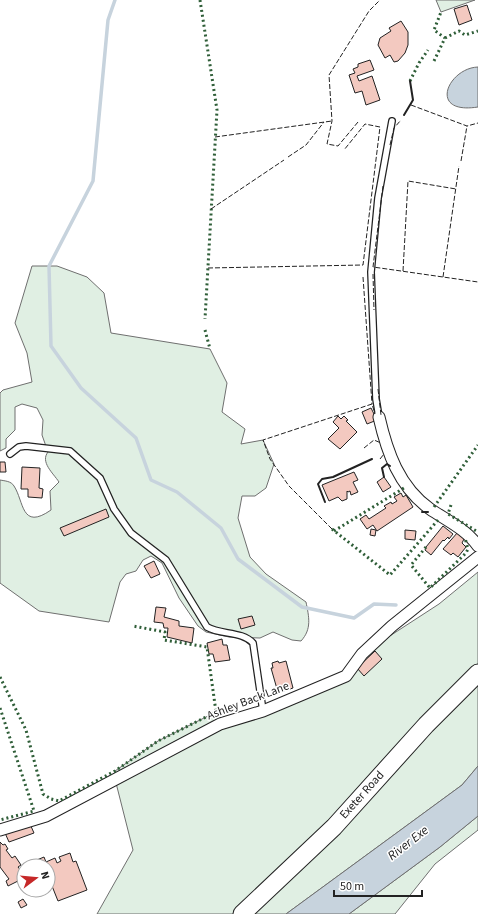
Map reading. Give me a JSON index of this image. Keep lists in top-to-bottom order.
{
  "streets": {
    "main road": ["Exeter Road"],
    "street": ["Ashley Back Lane"]
  },
  "water": ["River Exe"],
  "scale_bar": "50 m",
  "north": "right"
}
